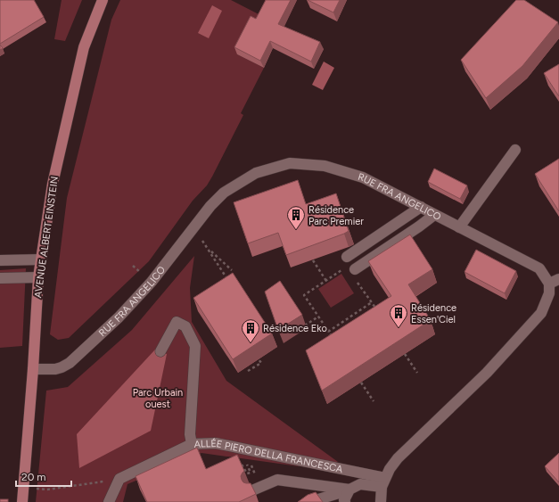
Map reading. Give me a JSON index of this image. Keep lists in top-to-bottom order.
{
  "streets": {
    "main road": ["AVENUE ALBERT EINSTEIN"],
    "street": ["RUE FRA ANGELICO", "ALLÉE PIERO DELLA FRANCESCA"]
  },
  "crossings": [
    ["RUE FRA ANGELICO", "AVENUE ALBERT EINSTEIN"]
  ],
  "parks": ["Parc Urbain ouest"],
  "places": {
    "building": ["Résidence Parc Premier", "Résidence Essen'Ciel", "Résidence Eko"]
  },
  "scale_bar": "20 m"
}
